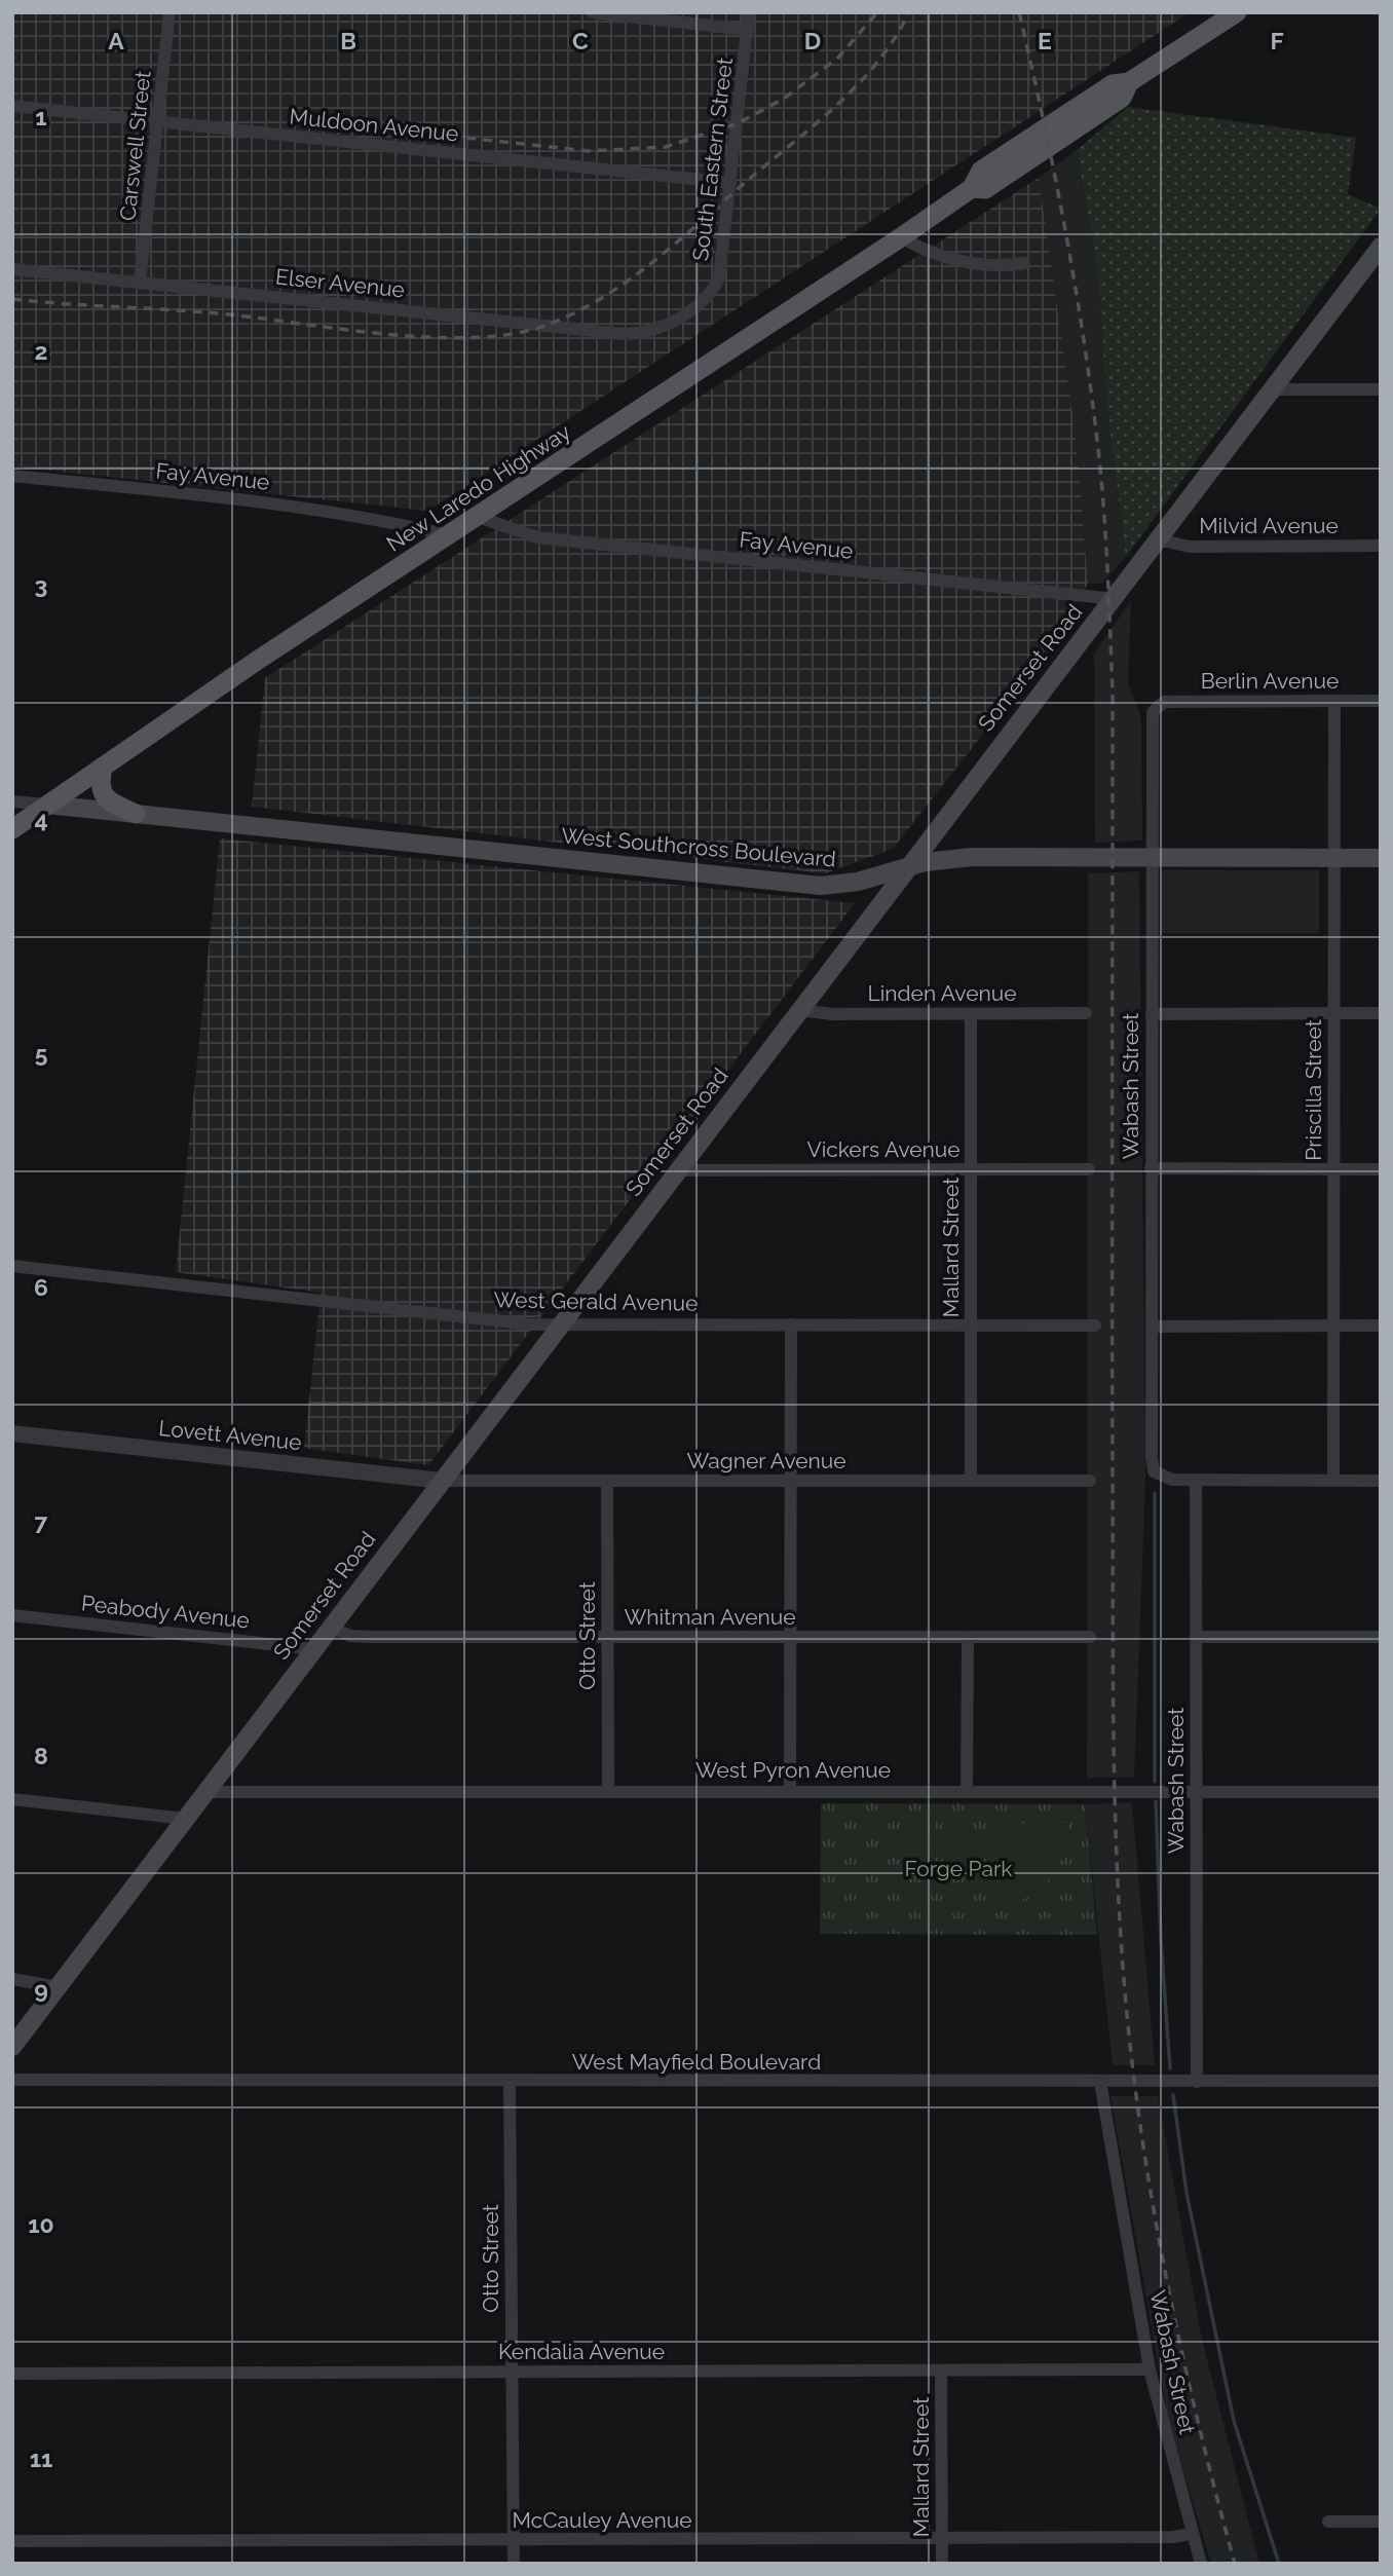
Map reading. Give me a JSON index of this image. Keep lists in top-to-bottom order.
{
  "streets": {
    "main road": ["New Laredo Highway", "Somerset Road", "West Southcross Boulevard"],
    "street": [
      "Muldoon Avenue",
      "Carswell Street",
      "South Eastern Street",
      "Elser Avenue",
      "Fay Avenue",
      "Milvid Avenue",
      "Berlin Avenue",
      "Linden Avenue",
      "Wabash Street",
      "Priscilla Street",
      "Vickers Avenue",
      "Mallard Street",
      "West Gerald Avenue",
      "Lovett Avenue",
      "Wagner Avenue",
      "Peabody Avenue",
      "Whitman Avenue",
      "Otto Street",
      "West Pyron Avenue",
      "West Mayfield Boulevard",
      "Kendalia Avenue",
      "McCauley Avenue"
    ]
  },
  "crossings": [
    ["Muldoon Avenue", "Carswell Street"],
    ["Muldoon Avenue", "South Eastern Street"],
    ["Carswell Street", "Elser Avenue"],
    ["South Eastern Street", "Elser Avenue"],
    ["Fay Avenue", "New Laredo Highway"],
    ["Fay Avenue", "Somerset Road"],
    ["New Laredo Highway", "West Southcross Boulevard"],
    ["Milvid Avenue", "Somerset Road"],
    ["Somerset Road", "West Southcross Boulevard"],
    ["Somerset Road", "Linden Avenue"],
    ["Somerset Road", "Vickers Avenue"],
    ["Somerset Road", "West Gerald Avenue"],
    ["Somerset Road", "Lovett Avenue"],
    ["Somerset Road", "Wagner Avenue"],
    ["Somerset Road", "Peabody Avenue"],
    ["Somerset Road", "Whitman Avenue"],
    ["Somerset Road", "West Pyron Avenue"],
    ["Berlin Avenue", "Wabash Street"],
    ["Berlin Avenue", "Priscilla Street"],
    ["West Southcross Boulevard", "Wabash Street"],
    ["West Southcross Boulevard", "Priscilla Street"],
    ["Linden Avenue", "Mallard Street"],
    ["Wabash Street", "West Pyron Avenue"],
    ["Wabash Street", "West Mayfield Boulevard"],
    ["Wabash Street", "Kendalia Avenue"],
    ["Wabash Street", "McCauley Avenue"],
    ["Vickers Avenue", "Mallard Street"],
    ["Mallard Street", "West Gerald Avenue"],
    ["Mallard Street", "Wagner Avenue"],
    ["Mallard Street", "Kendalia Avenue"],
    ["Mallard Street", "McCauley Avenue"],
    ["Lovett Avenue", "Wagner Avenue"],
    ["Wagner Avenue", "Otto Street"],
    ["Whitman Avenue", "Otto Street"],
    ["Otto Street", "West Pyron Avenue"],
    ["Otto Street", "West Mayfield Boulevard"],
    ["Otto Street", "Kendalia Avenue"],
    ["Otto Street", "McCauley Avenue"]
  ],
  "parks": ["Forge Park"],
  "grid": {
    "columns": [
      "A",
      "B",
      "C",
      "D",
      "E",
      "F"
    ],
    "rows": [
      "1",
      "2",
      "3",
      "4",
      "5",
      "6",
      "7",
      "8",
      "9",
      "10",
      "11"
    ]
  }
}
